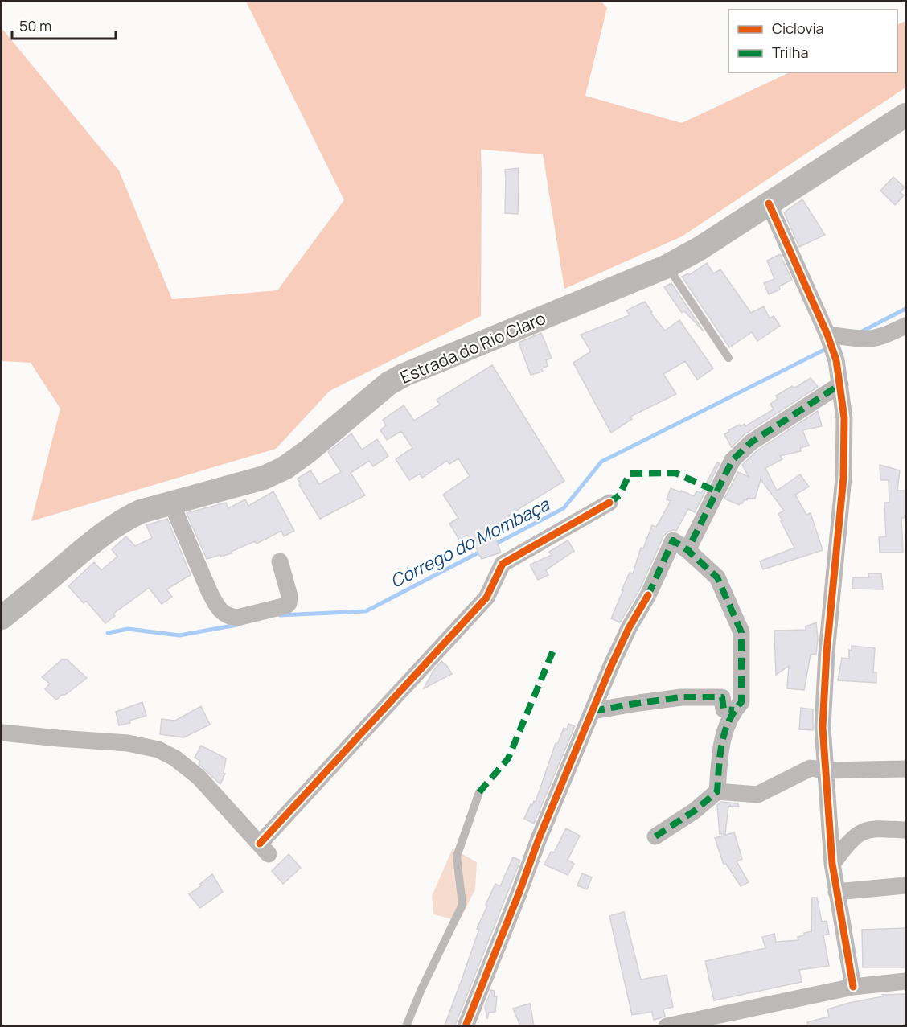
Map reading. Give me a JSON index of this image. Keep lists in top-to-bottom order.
{
  "streets": {
    "main road": ["Estrada do Rio Claro"]
  },
  "water": ["Córrego do Mombaça"],
  "legend": ["Ciclovia", "Trilha"],
  "scale_bar": "50 m"
}
